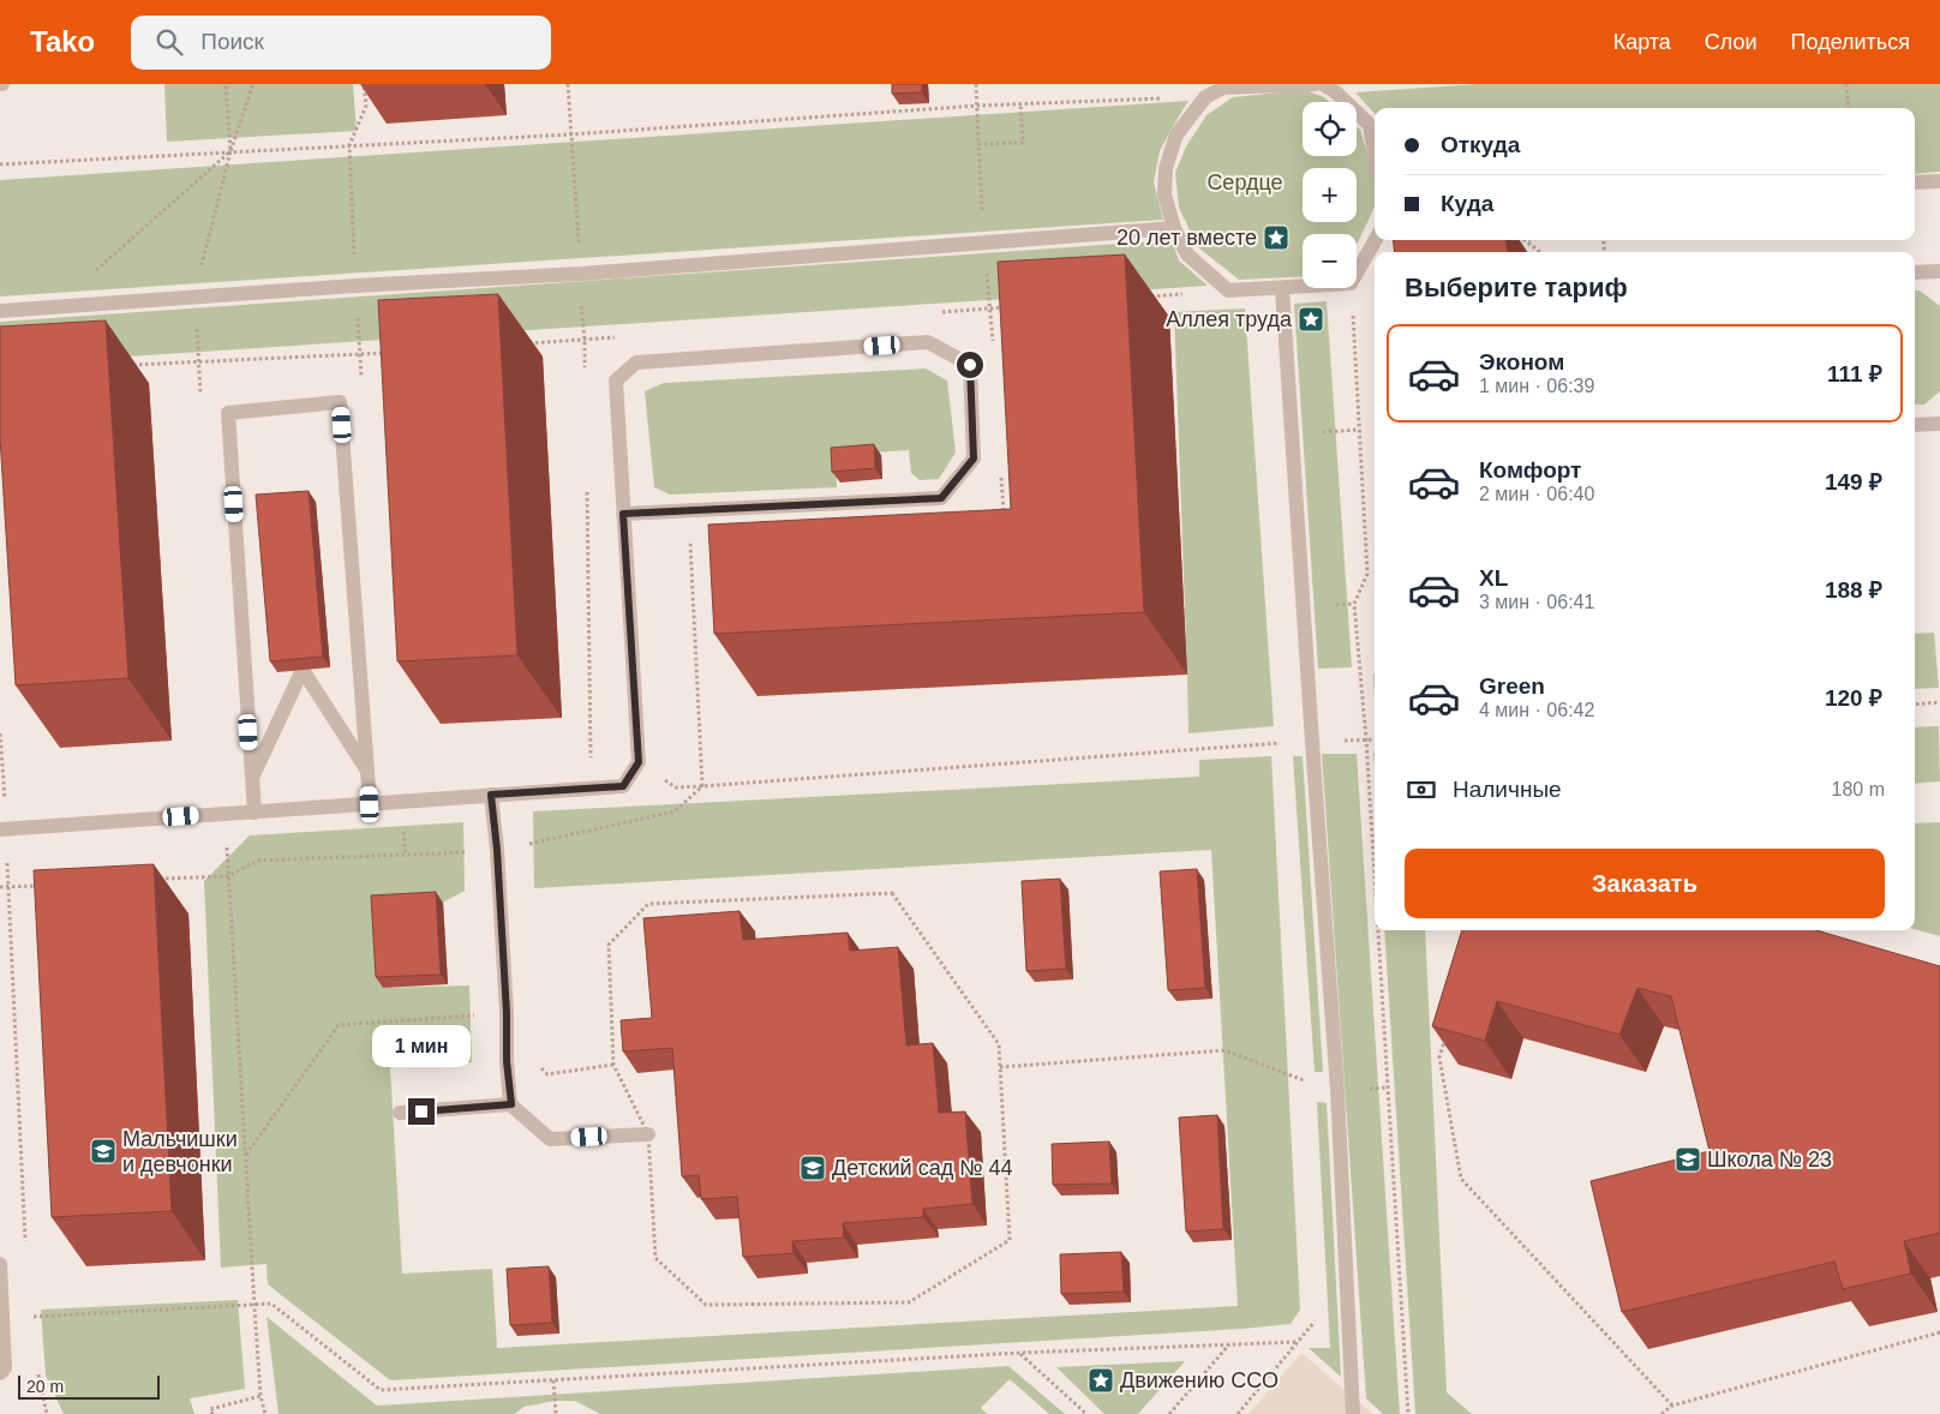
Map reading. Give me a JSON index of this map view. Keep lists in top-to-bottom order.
{
  "parks": ["Сердце"],
  "places": {
    "place": ["20 лет вместе", "Аллея труда", "Движению ССО"],
    "school or university": ["Мальчишки и девчонки", "Школа № 23", "Детский сад № 44"]
  },
  "scale_bar": "20 m",
  "page": {
    "header": "Tako",
    "search": "Поиск",
    "nav": ["Карта", "Слои", "Поделиться"],
    "map_buttons": ["+", "−"],
    "banner": ["Откуда", "Куда"],
    "heading": "Выберите тариф",
    "list": [
      {
        "name": "Эконом",
        "note": "1 мин · 06:39",
        "value": "111 ₽"
      },
      {
        "name": "Комфорт",
        "note": "2 мин · 06:40",
        "value": "149 ₽"
      },
      {
        "name": "XL",
        "note": "3 мин · 06:41",
        "value": "188 ₽"
      },
      {
        "name": "Green",
        "note": "4 мин · 06:42",
        "value": "120 ₽"
      }
    ],
    "pay": ["Наличные", "180 m"],
    "buttons": "Заказать",
    "bubble": "1 мин",
    "scale": "20 m"
  }
}
